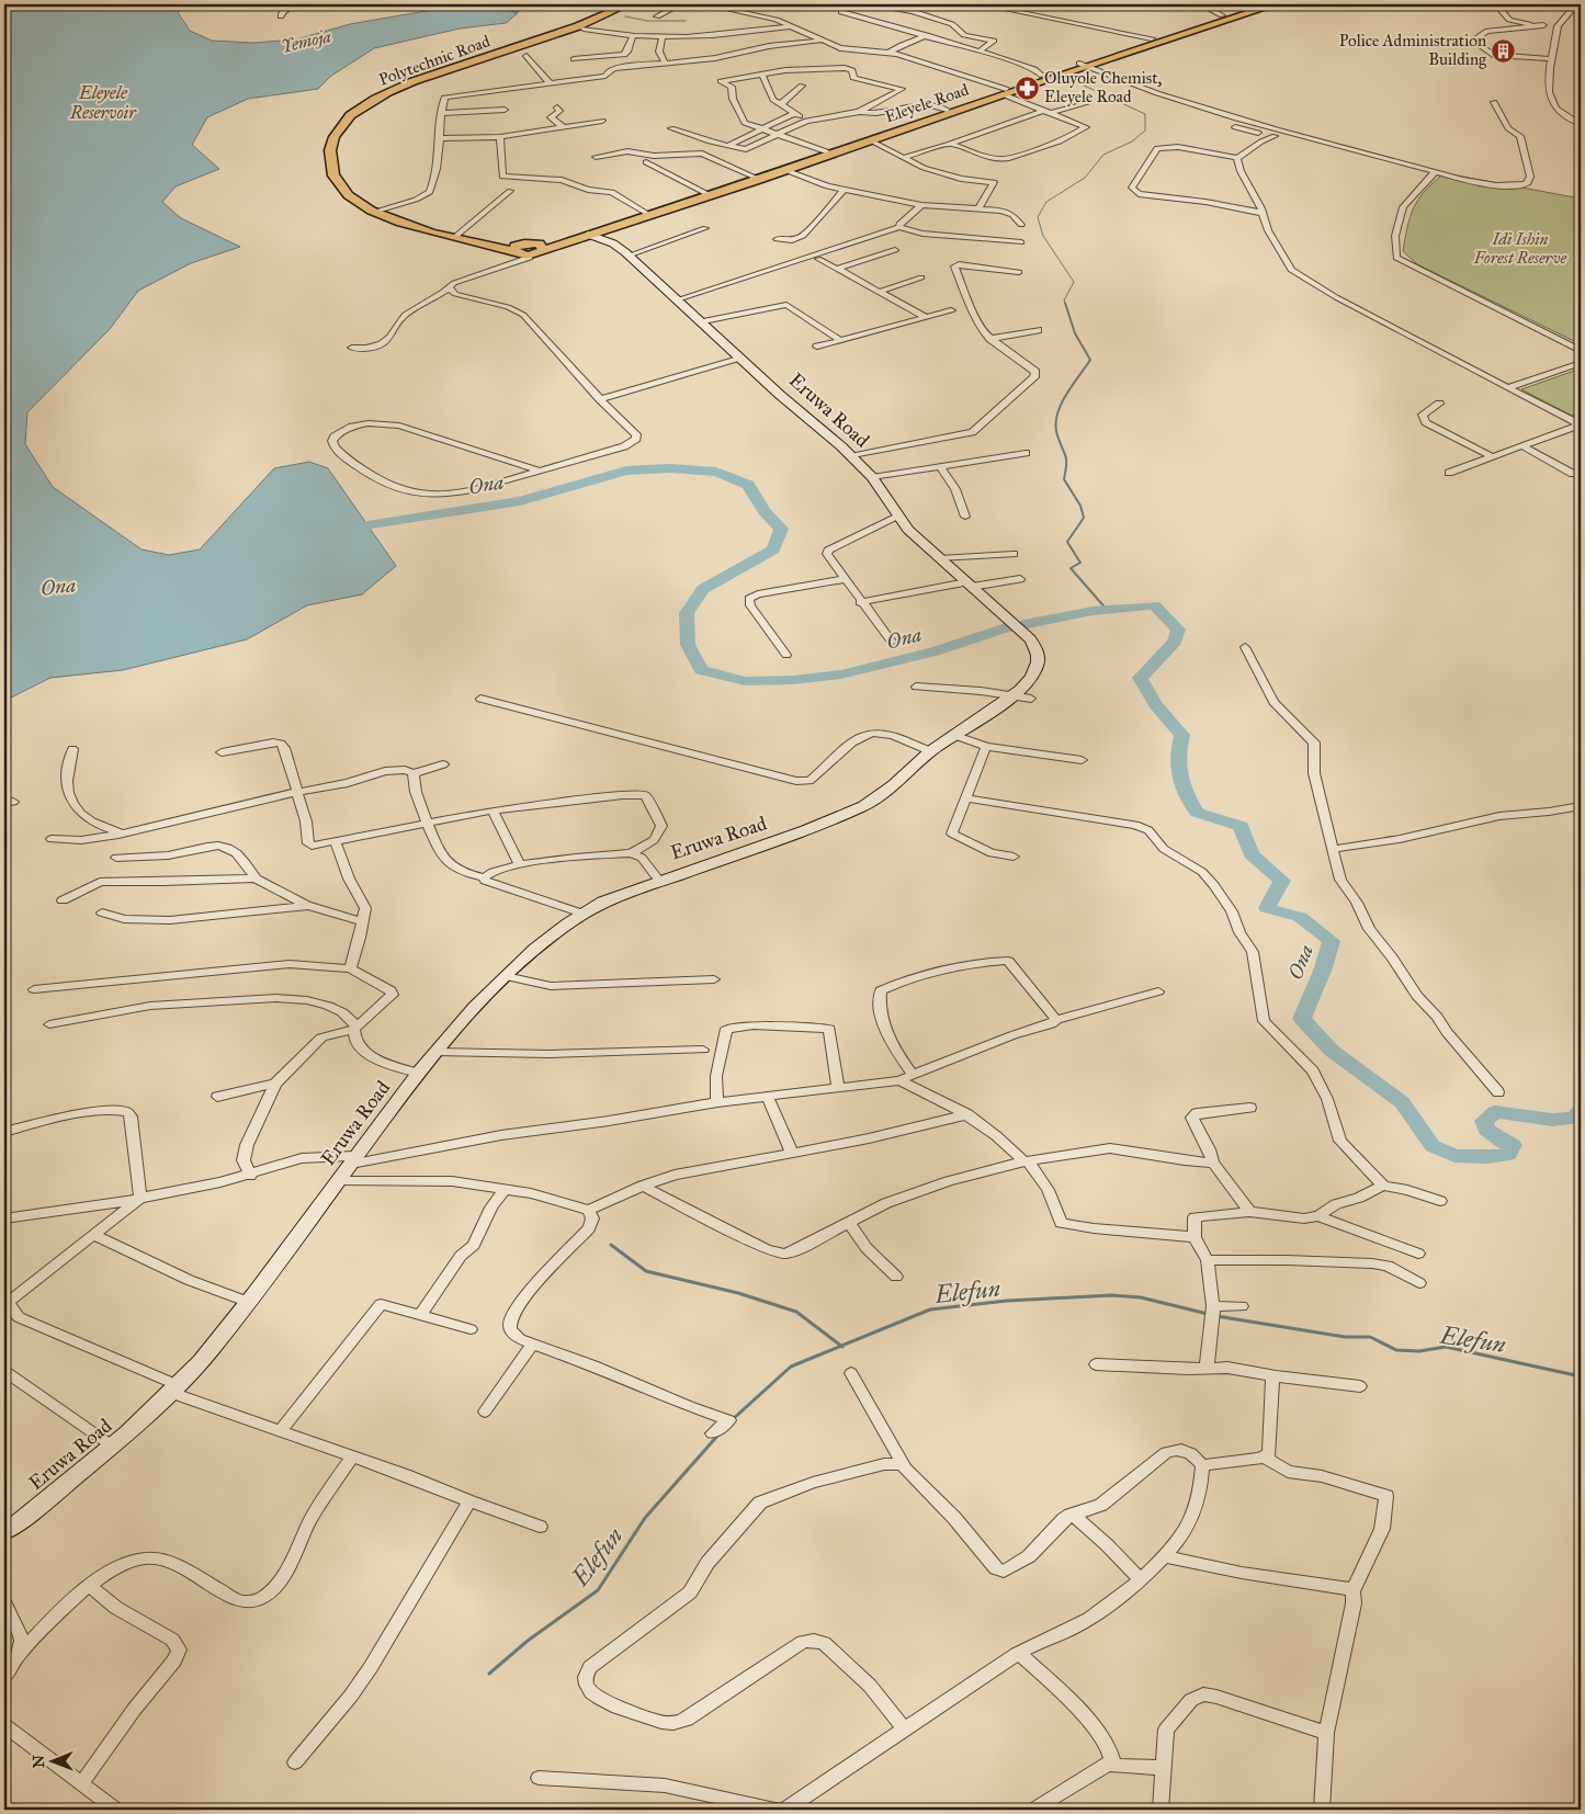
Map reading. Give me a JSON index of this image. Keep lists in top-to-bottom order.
{
  "streets": {
    "main road": ["Polytechnic Road", "Eleyele Road", "Eruwa Road"]
  },
  "crossings": [
    ["Eleyele Road", "Eruwa Road"]
  ],
  "water": [
    "Yemoja",
    "Eleyele Reservoir",
    "Ona",
    "Elefun"
  ],
  "parks": ["Idi Ishin Forest Reserve"],
  "places": {
    "building": ["Police Administration Building"],
    "pharmacy": ["Oluyole Chemist, Eleyele Road"]
  },
  "north": "left"
}
